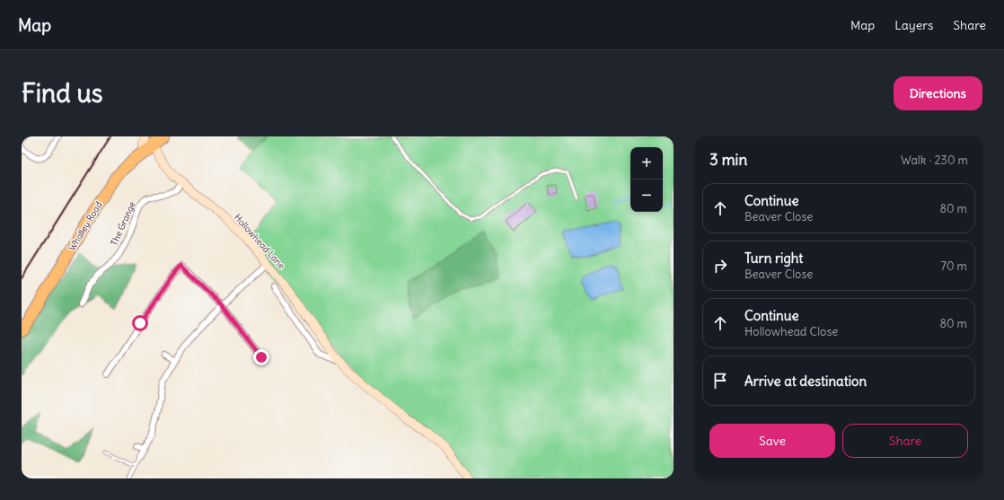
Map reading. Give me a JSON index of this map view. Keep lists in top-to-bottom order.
{
  "streets": {
    "highway": ["Whalley Road"],
    "street": ["The Grange", "Hollowhead Lane"]
  },
  "crossings": [
    ["The Grange", "Hollowhead Lane"],
    ["Whalley Road", "Hollowhead Lane"]
  ],
  "page": {
    "header": "Map",
    "nav": ["Map", "Layers", "Share"],
    "buttons": [
      "Directions",
      ["Save", "Share"]
    ],
    "title": "Find us",
    "heading": ["3 min", "Walk · 230 m"],
    "map_buttons": ["+", "−"],
    "list": [
      ["Continue", "Beaver Close", "80 m"],
      ["Turn right", "Beaver Close", "70 m"],
      ["Continue", "Hollowhead Close", "80 m"],
      "Arrive at destination"
    ]
  }
}
